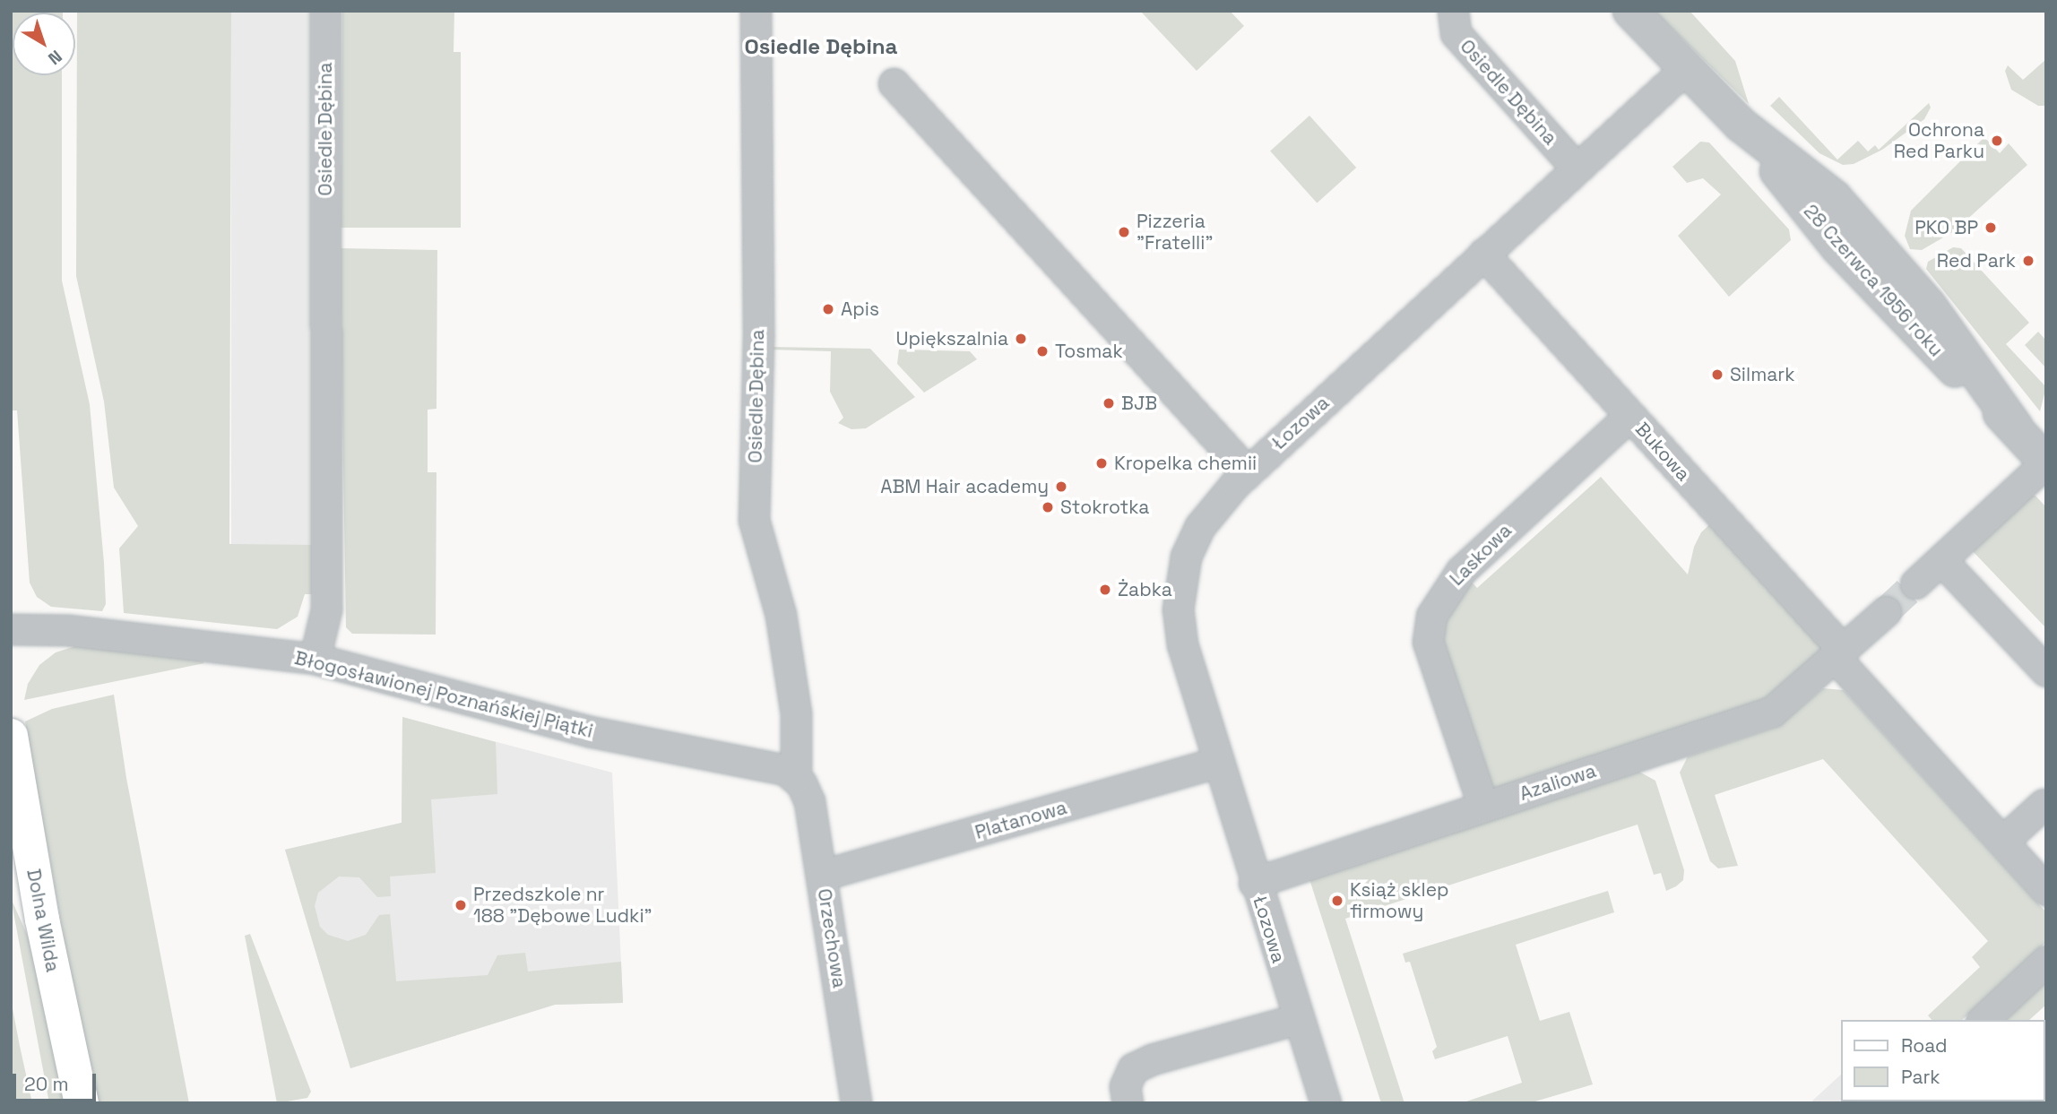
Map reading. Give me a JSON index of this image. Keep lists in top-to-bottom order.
{
  "streets": {
    "main road": ["Dolna Wilda"],
    "street": [
      "Osiedle Dębina",
      "28 Czerwca 1956 roku",
      "Łozowa",
      "Bukowa",
      "Laskowa",
      "Błogosławionej Poznańskiej Piątki",
      "Azaliowa",
      "Platanowa",
      "Orzechowa"
    ]
  },
  "crossings": [
    ["Osiedle Dębina", "Łozowa"],
    ["Osiedle Dębina", "Błogosławionej Poznańskiej Piątki"],
    ["Osiedle Dębina", "Orzechowa"],
    ["28 Czerwca 1956 roku", "Łozowa"],
    ["Łozowa", "Bukowa"],
    ["Łozowa", "Azaliowa"],
    ["Łozowa", "Platanowa"],
    ["Bukowa", "Laskowa"],
    ["Bukowa", "Azaliowa"],
    ["Laskowa", "Azaliowa"],
    ["Błogosławionej Poznańskiej Piątki", "Orzechowa"],
    ["Platanowa", "Orzechowa"]
  ],
  "districts": ["Osiedle Dębina"],
  "places": [
    "Ochrona Red Parku",
    "PKO BP",
    "Pizzeria \"Fratelli\"",
    "Red Park",
    "Apis",
    "Upiększalnia",
    "Tosmak",
    "Silmark",
    "BJB",
    "Kropelka chemii",
    "ABM Hair academy",
    "Stokrotka",
    "Żabka",
    "Książ sklep firmowy",
    "Przedszkole nr 188 \"Dębowe Ludki\""
  ],
  "legend": ["Road", "Park"],
  "scale_bar": "20 m",
  "north": "bottom right"
}
